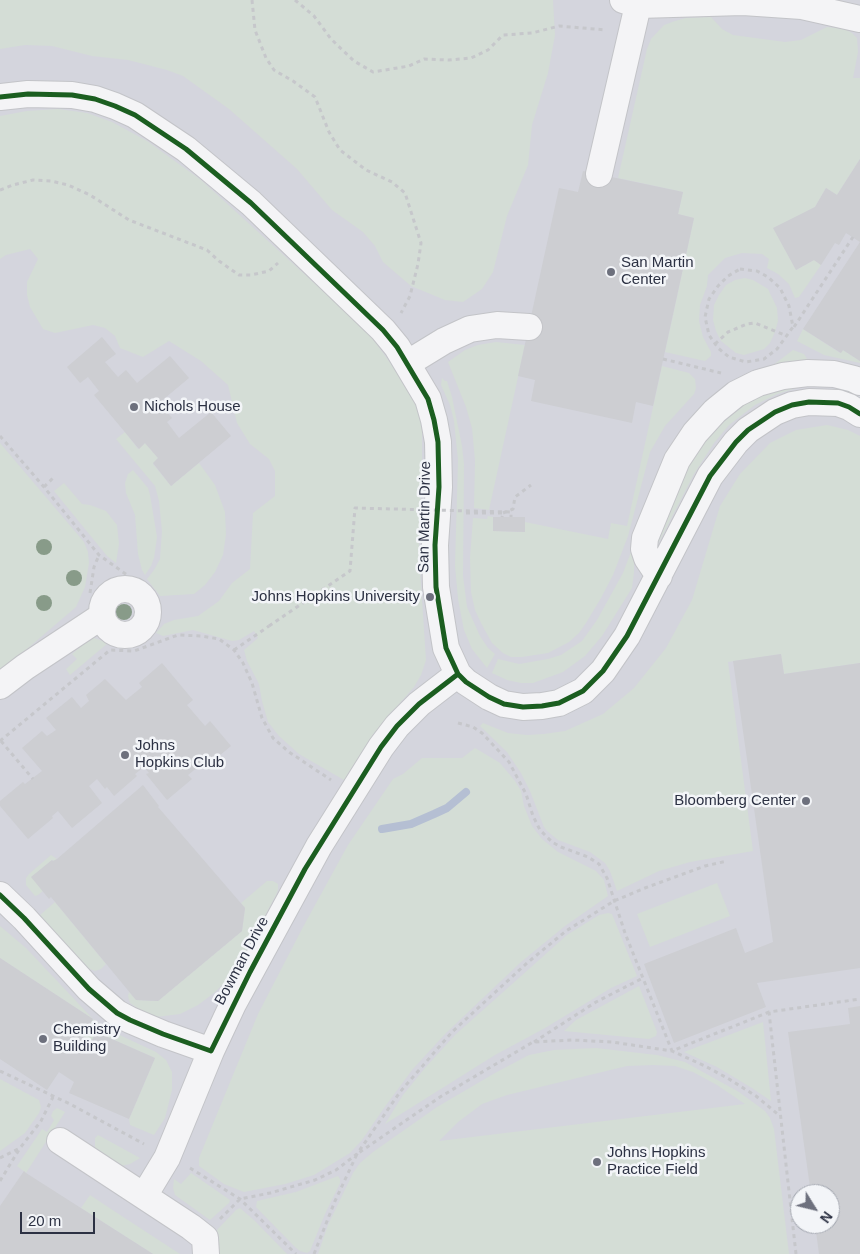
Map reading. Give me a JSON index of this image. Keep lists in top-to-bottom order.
{
  "streets": {
    "street": ["San Martin Drive", "Bowman Drive"]
  },
  "crossings": [
    ["San Martin Drive", "Bowman Drive"]
  ],
  "places": [
    "San Martin Center",
    "Nichols House",
    "Johns Hopkins University",
    "Johns Hopkins Club",
    "Bloomberg Center",
    "Chemistry Building",
    "Johns Hopkins Practice Field"
  ],
  "scale_bar": "20 m",
  "north": "bottom right"
}
